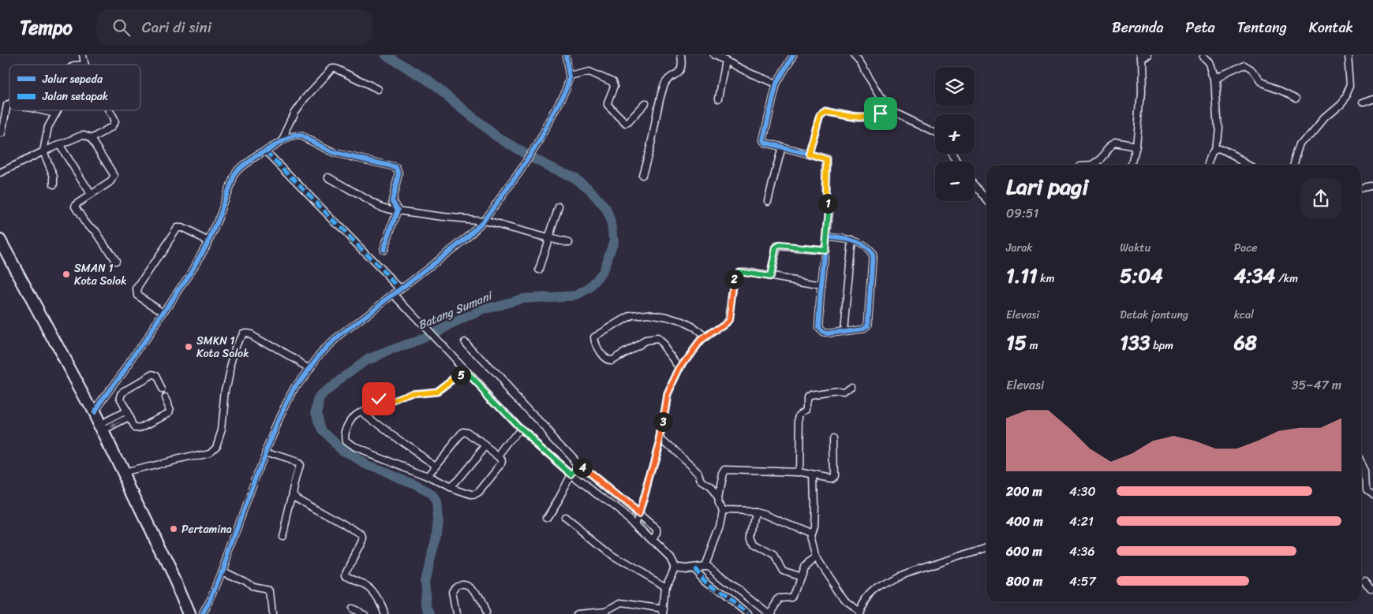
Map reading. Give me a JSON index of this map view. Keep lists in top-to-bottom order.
{
  "water": ["Batang Sumani"],
  "places": ["SMAN 1 Kota Solok", "SMKN 1 Kota Solok", "Pertamina"],
  "legend": ["Jalur sepeda", "Jalan setapak"],
  "page": {
    "header": "Tempo",
    "search": "Cari di sini",
    "nav": [
      "Beranda",
      "Peta",
      "Tentang",
      "Kontak"
    ],
    "map_buttons": ["+", "−"],
    "heading": ["Lari pagi", "09:51"],
    "pins": [
      "1",
      "2",
      "5",
      "3",
      "4"
    ],
    "stats": [
      ["Jarak", "1.11 km"],
      ["Waktu", "5:04"],
      ["Pace", "4:34 /km"],
      ["Elevasi", "15 m"],
      ["Detak jantung", "133 bpm"],
      ["kcal", "68"]
    ],
    "chart": ["Elevasi", "35–47 m"],
    "list": [
      {
        "name": "200 m",
        "note": "4:30"
      },
      {
        "name": "400 m",
        "note": "4:21"
      },
      {
        "name": "600 m",
        "note": "4:36"
      },
      {
        "name": "800 m",
        "note": "4:57"
      }
    ]
  }
}
